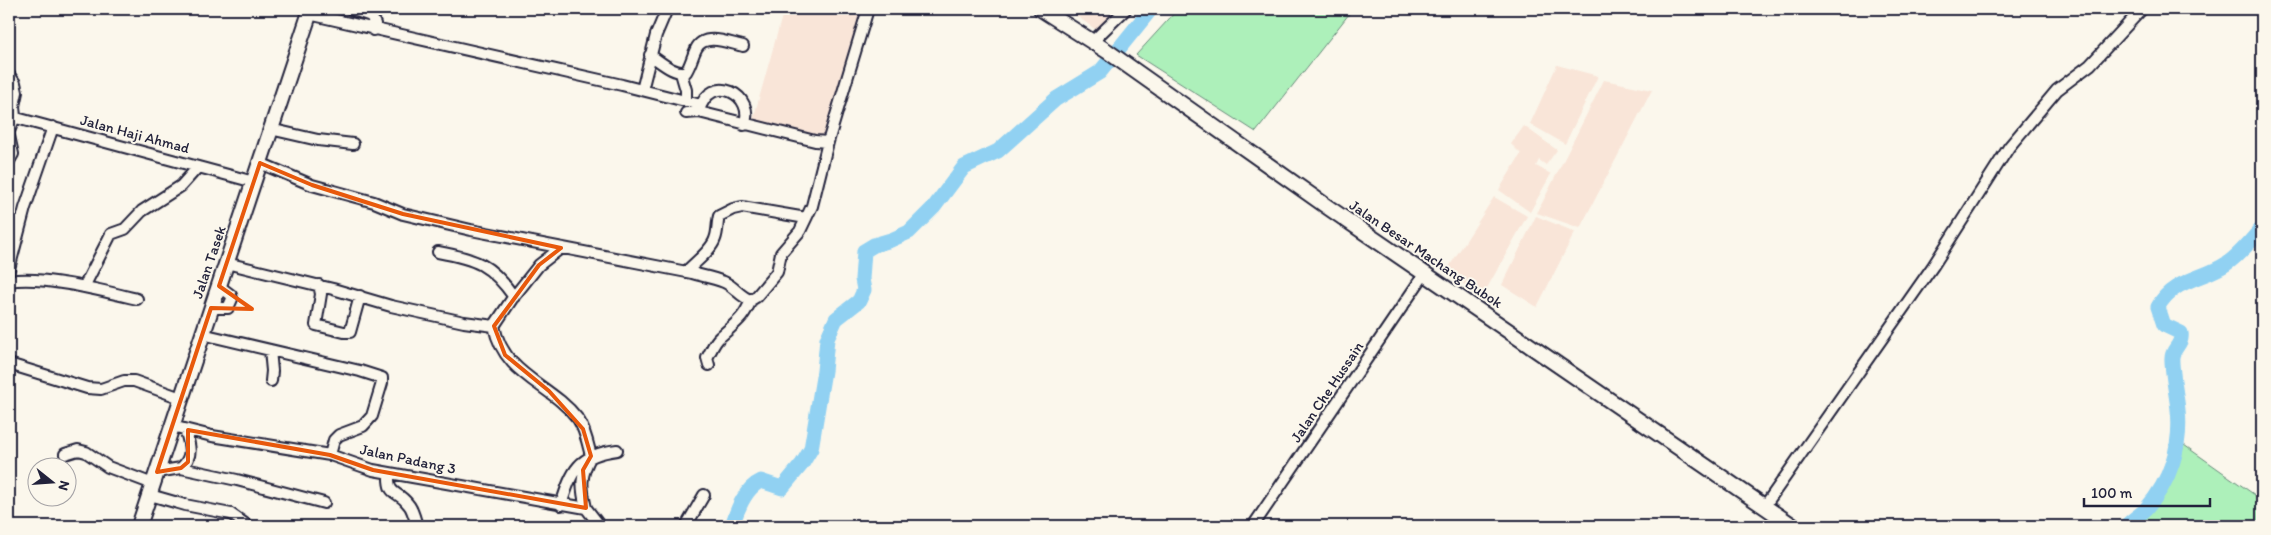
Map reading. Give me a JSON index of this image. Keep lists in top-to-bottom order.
{
  "streets": {
    "main road": ["Jalan Besar Machang Bubok", "Jalan Tasek"],
    "street": ["Jalan Haji Ahmad", "Jalan Che Hussain", "Jalan Padang 3"]
  },
  "crossings": [
    ["Jalan Haji Ahmad", "Jalan Tasek"],
    ["Jalan Besar Machang Bubok", "Jalan Che Hussain"],
    ["Jalan Tasek", "Jalan Padang 3"]
  ],
  "scale_bar": "100 m",
  "north": "right"
}
